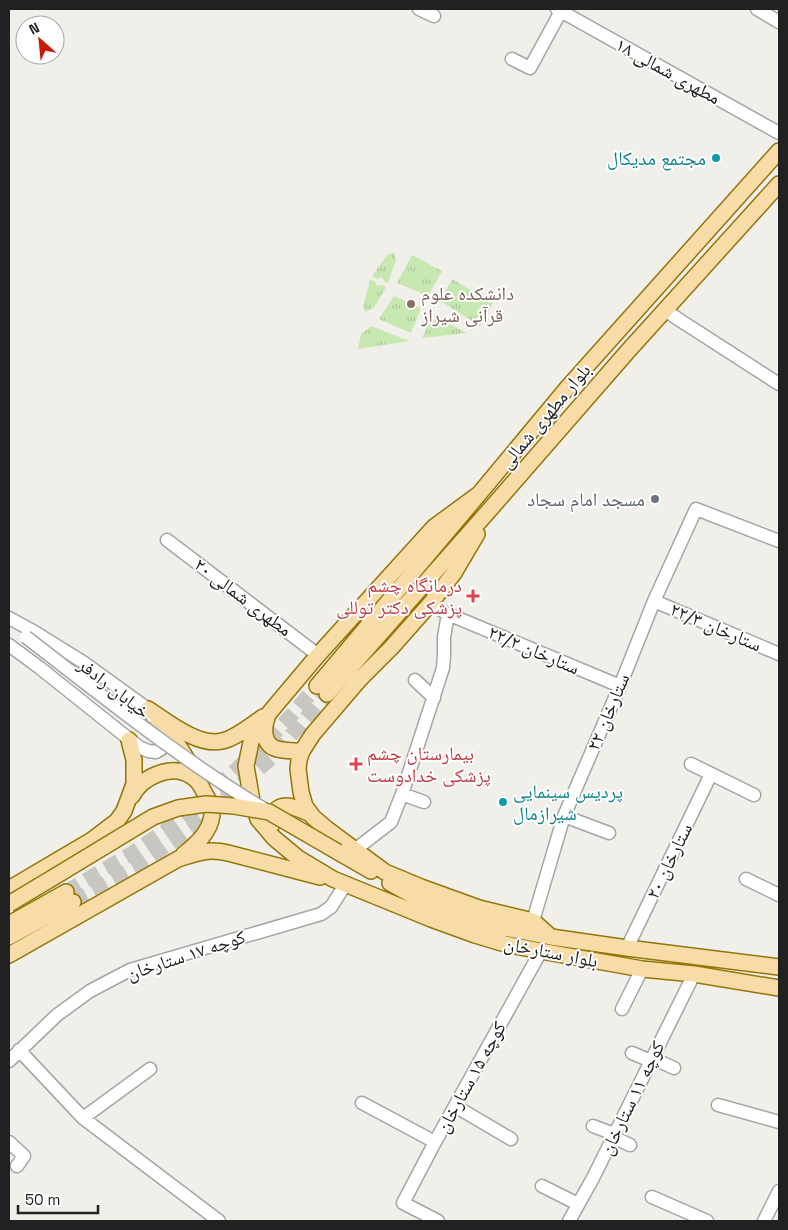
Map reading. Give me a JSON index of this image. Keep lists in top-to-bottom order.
{
  "streets": {
    "main road": ["بلوار مطهرى شمالى", "بلوار ستارخان"],
    "street": [
      "۱۸ مطهری شمالی",
      "۲۰ مطهری شمالی",
      "۲۲/۳ ستارخان",
      "۲۲/۲ ستارخان",
      "خیابان رادفر",
      "۲۲ ستارخان",
      "۲۰ ستارخان",
      "کوچه ۱۷ ستارخان",
      "کوچه ۱۵ ستارخان",
      "کوچه ۱۱ ستارخان"
    ]
  },
  "crossings": [
    ["۲۲/۳ ستارخان", "۲۲ ستارخان"],
    ["۲۲/۲ ستارخان", "۲۲ ستارخان"],
    ["۲۰ ستارخان", "بلوار ستارخان"],
    ["بلوار ستارخان", "کوچه ۱۷ ستارخان"],
    ["بلوار ستارخان", "کوچه ۱۵ ستارخان"],
    ["بلوار ستارخان", "کوچه ۱۱ ستارخان"]
  ],
  "places": {
    "other": [
      "مجتمع مدیکال",
      "دانشکده علوم قرآنی شیراز",
      "مسجد امام سجاد",
      "پردیس سینمایی شیرازمال"
    ],
    "health": ["درمانگاه چشم پزشكی دكتر توللی", "بیمارستان چشم پزشکی خدادوست"]
  },
  "scale_bar": "50 m",
  "north": "top left"
}
